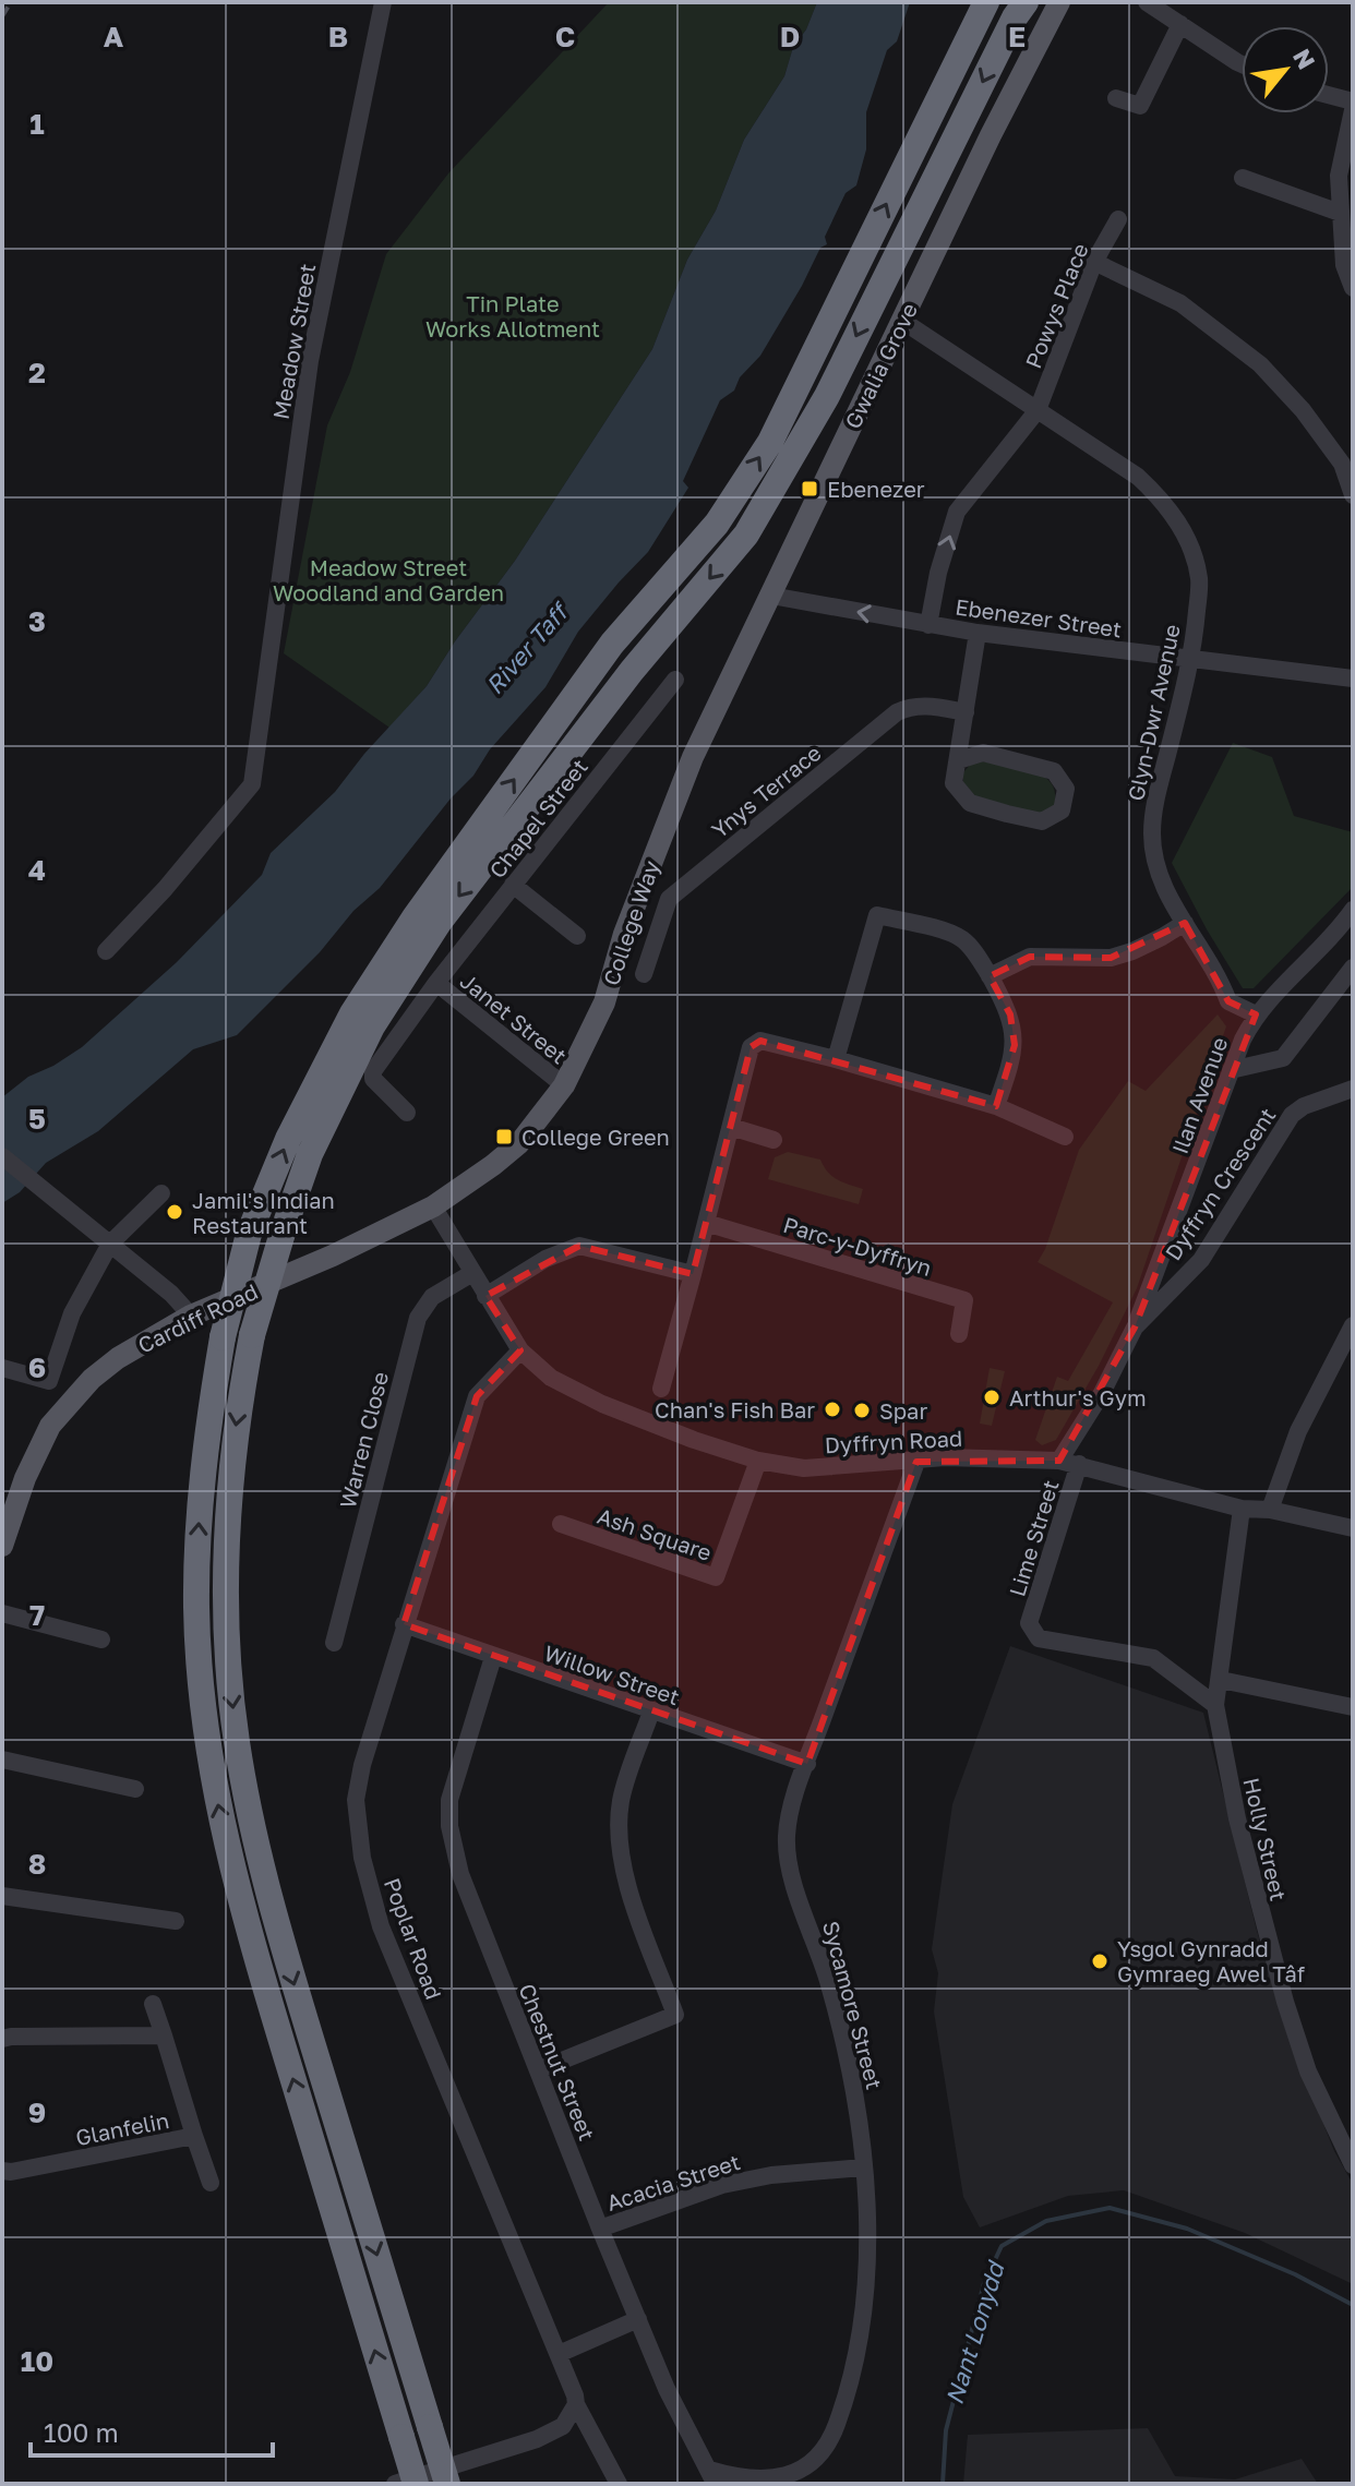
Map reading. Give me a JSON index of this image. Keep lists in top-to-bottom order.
{
  "streets": {
    "main road": ["Gwalia Grove", "College Way", "Cardiff Road"],
    "street": [
      "Powys Place",
      "Meadow Street",
      "Ebenezer Street",
      "Glyn-Dwr Avenue",
      "Ynys Terrace",
      "Chapel Street",
      "Janet Street",
      "Ilan Avenue",
      "Dyffryn Crescent",
      "Parc-y-Dyffryn",
      "Warren Close",
      "Dyffryn Road",
      "Ash Square",
      "Lime Street",
      "Willow Street",
      "Holly Street",
      "Poplar Road",
      "Sycamore Street",
      "Chestnut Street",
      "Glanfelin",
      "Acacia Street"
    ]
  },
  "crossings": [
    ["Powys Place", "Ebenezer Street"],
    ["Powys Place", "Glyn-Dwr Avenue"],
    ["Gwalia Grove", "Ebenezer Street"],
    ["Gwalia Grove", "Glyn-Dwr Avenue"],
    ["Gwalia Grove", "College Way"],
    ["Ebenezer Street", "Glyn-Dwr Avenue"],
    ["Ebenezer Street", "College Way"],
    ["Glyn-Dwr Avenue", "Ilan Avenue"],
    ["Chapel Street", "Janet Street"],
    ["College Way", "Janet Street"],
    ["College Way", "Cardiff Road"],
    ["College Way", "Dyffryn Road"],
    ["Ilan Avenue", "Dyffryn Crescent"],
    ["Dyffryn Crescent", "Dyffryn Road"],
    ["Cardiff Road", "Dyffryn Road"],
    ["Warren Close", "Dyffryn Road"],
    ["Dyffryn Road", "Ash Square"],
    ["Dyffryn Road", "Lime Street"],
    ["Dyffryn Road", "Holly Street"],
    ["Dyffryn Road", "Poplar Road"],
    ["Dyffryn Road", "Sycamore Street"],
    ["Lime Street", "Holly Street"],
    ["Willow Street", "Poplar Road"],
    ["Willow Street", "Sycamore Street"],
    ["Willow Street", "Chestnut Street"],
    ["Sycamore Street", "Chestnut Street"],
    ["Sycamore Street", "Acacia Street"],
    ["Chestnut Street", "Acacia Street"]
  ],
  "one_way": ["Powys Place"],
  "water": ["River Taff", "Nant Lonydd"],
  "parks": ["Tin Plate Works Allotment", "Meadow Street Woodland and Garden"],
  "places": {
    "transit": ["Ebenezer", "College Green"],
    "other": [
      "Jamil's Indian Restaurant",
      "Arthur's Gym",
      "Chan's Fish Bar",
      "Spar",
      "Ysgol Gynradd Gymraeg Awel Tâf"
    ]
  },
  "scale_bar": "100 m",
  "north": "top right",
  "grid": {
    "columns": [
      "A",
      "B",
      "C",
      "D",
      "E"
    ],
    "rows": [
      "1",
      "2",
      "3",
      "4",
      "5",
      "6",
      "7",
      "8",
      "9",
      "10"
    ]
  }
}
